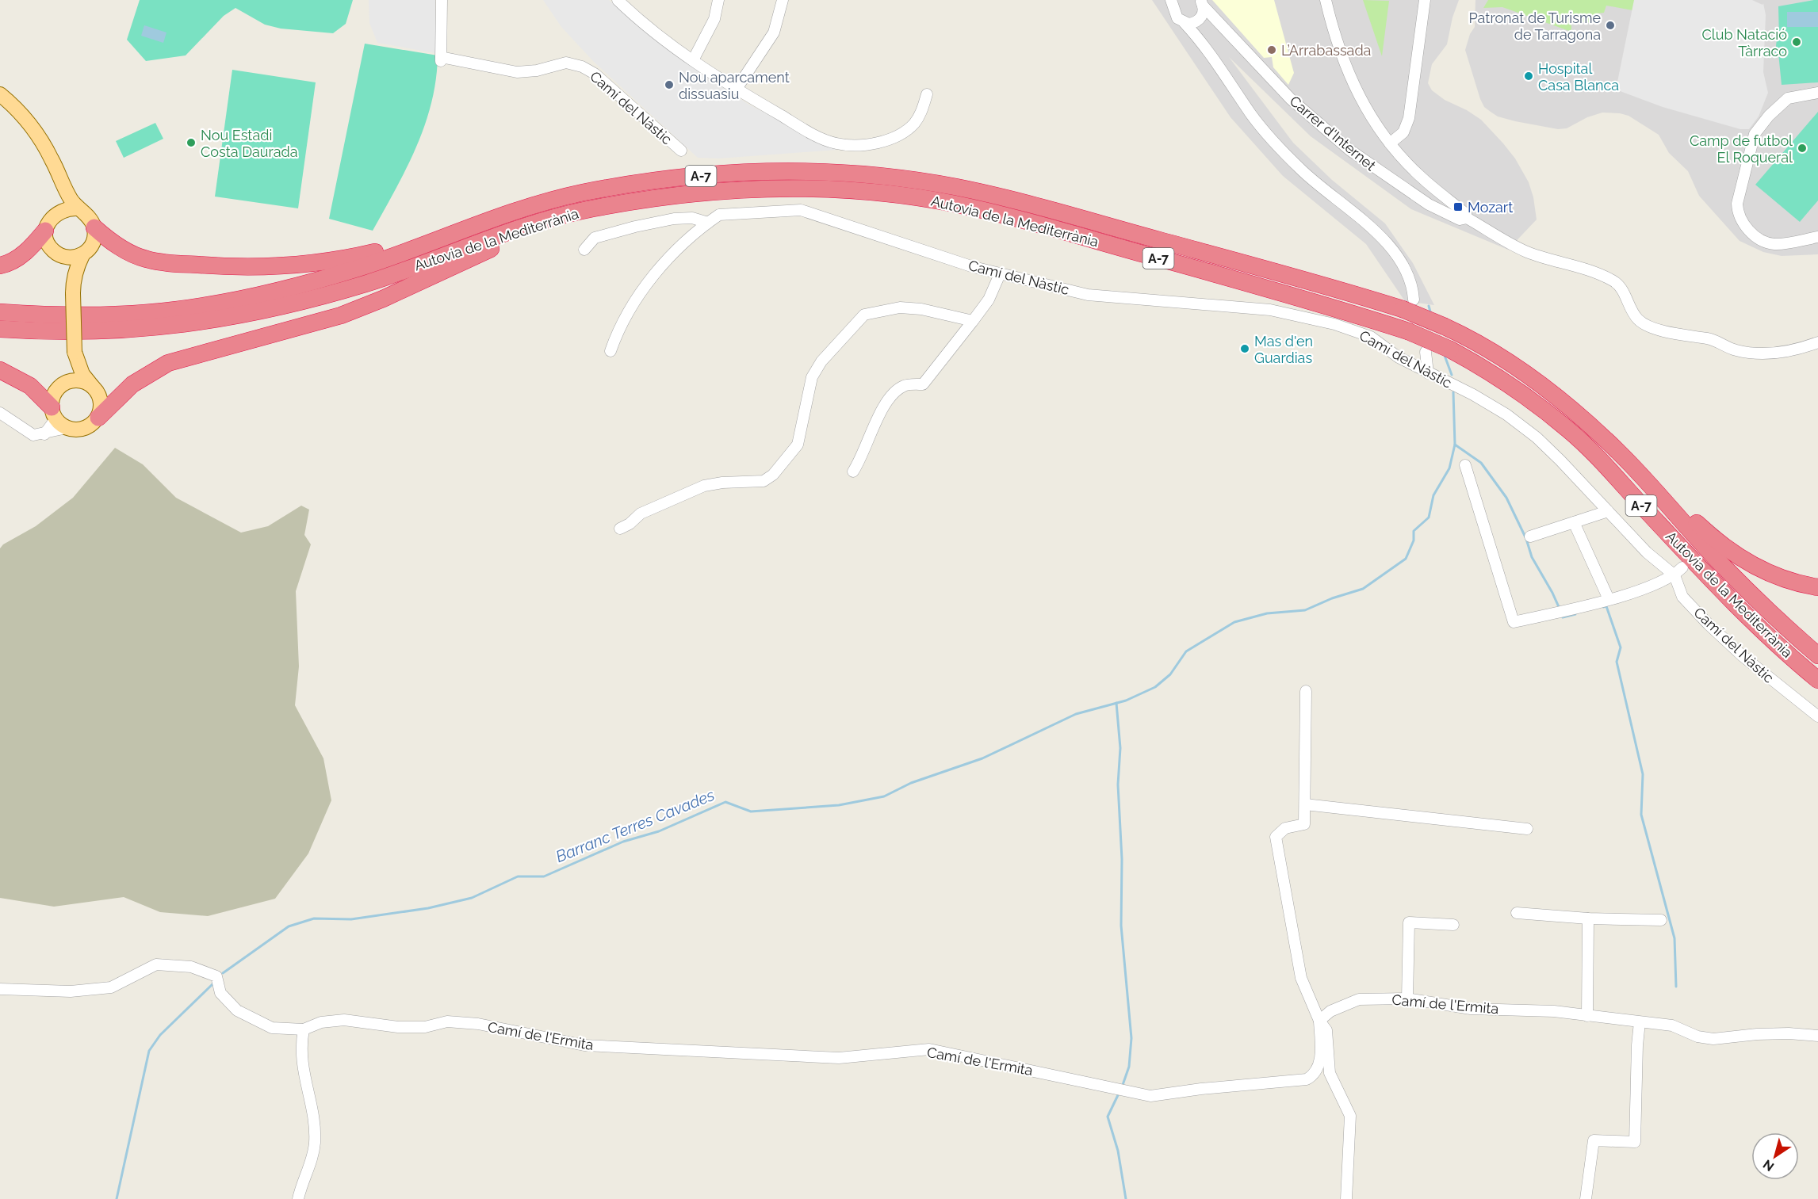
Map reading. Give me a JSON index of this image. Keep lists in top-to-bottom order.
{
  "streets": {
    "highway": ["A-7", "Autovia de la Mediterrània"],
    "street": ["Camí del Nàstic", "Carrer d'Internet", "Camí de l'Ermita"]
  },
  "water": ["Barranc Terres Cavades"],
  "places": {
    "other": [
      "Patronat de Turisme de Tarragona",
      "Club Natació Tàrraco",
      "L’Arrabassada",
      "Hospital Casa Blanca",
      "Nou aparcament dissuasiu",
      "Nou Estadi Costa Daurada",
      "Camp de futbol El Roqueral",
      "Mas d'en Guardias"
    ],
    "transit": ["Mozart"]
  },
  "north": "bottom left"
}
